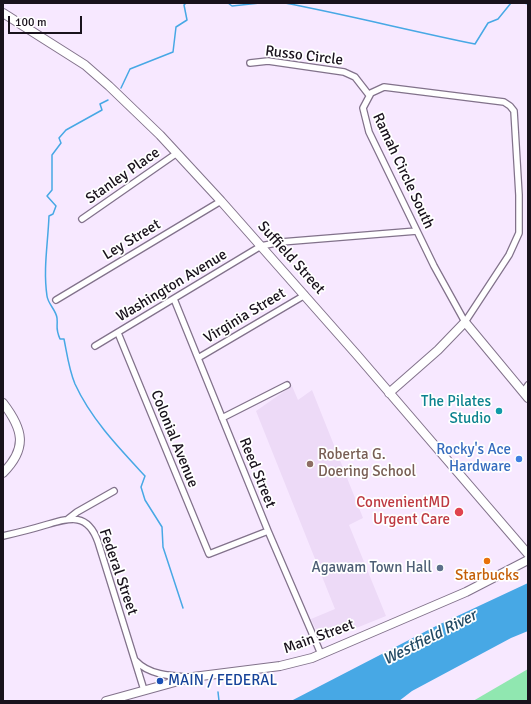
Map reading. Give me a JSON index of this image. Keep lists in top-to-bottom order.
{
  "streets": {
    "main road": ["Suffield Street", "Main Street"],
    "street": [
      "Russo Circle",
      "Ramah Circle South",
      "Stanley Place",
      "Ley Street",
      "Washington Avenue",
      "Virginia Street",
      "Colonial Avenue",
      "Reed Street",
      "Federal Street"
    ]
  },
  "crossings": [
    ["Russo Circle", "Ramah Circle South"],
    ["Stanley Place", "Suffield Street"],
    ["Ley Street", "Suffield Street"],
    ["Suffield Street", "Washington Avenue"],
    ["Suffield Street", "Virginia Street"],
    ["Washington Avenue", "Colonial Avenue"],
    ["Washington Avenue", "Reed Street"],
    ["Virginia Street", "Reed Street"],
    ["Colonial Avenue", "Reed Street"],
    ["Reed Street", "Main Street"],
    ["Federal Street", "Main Street"]
  ],
  "water": ["Westfield River"],
  "places": [
    "The Pilates Studio",
    "Rocky's Ace Hardware",
    "Roberta G. Doering School",
    "ConvenientMD Urgent Care",
    "Starbucks",
    "Agawam Town Hall",
    "MAIN / FEDERAL"
  ],
  "scale_bar": "100 m"
}
